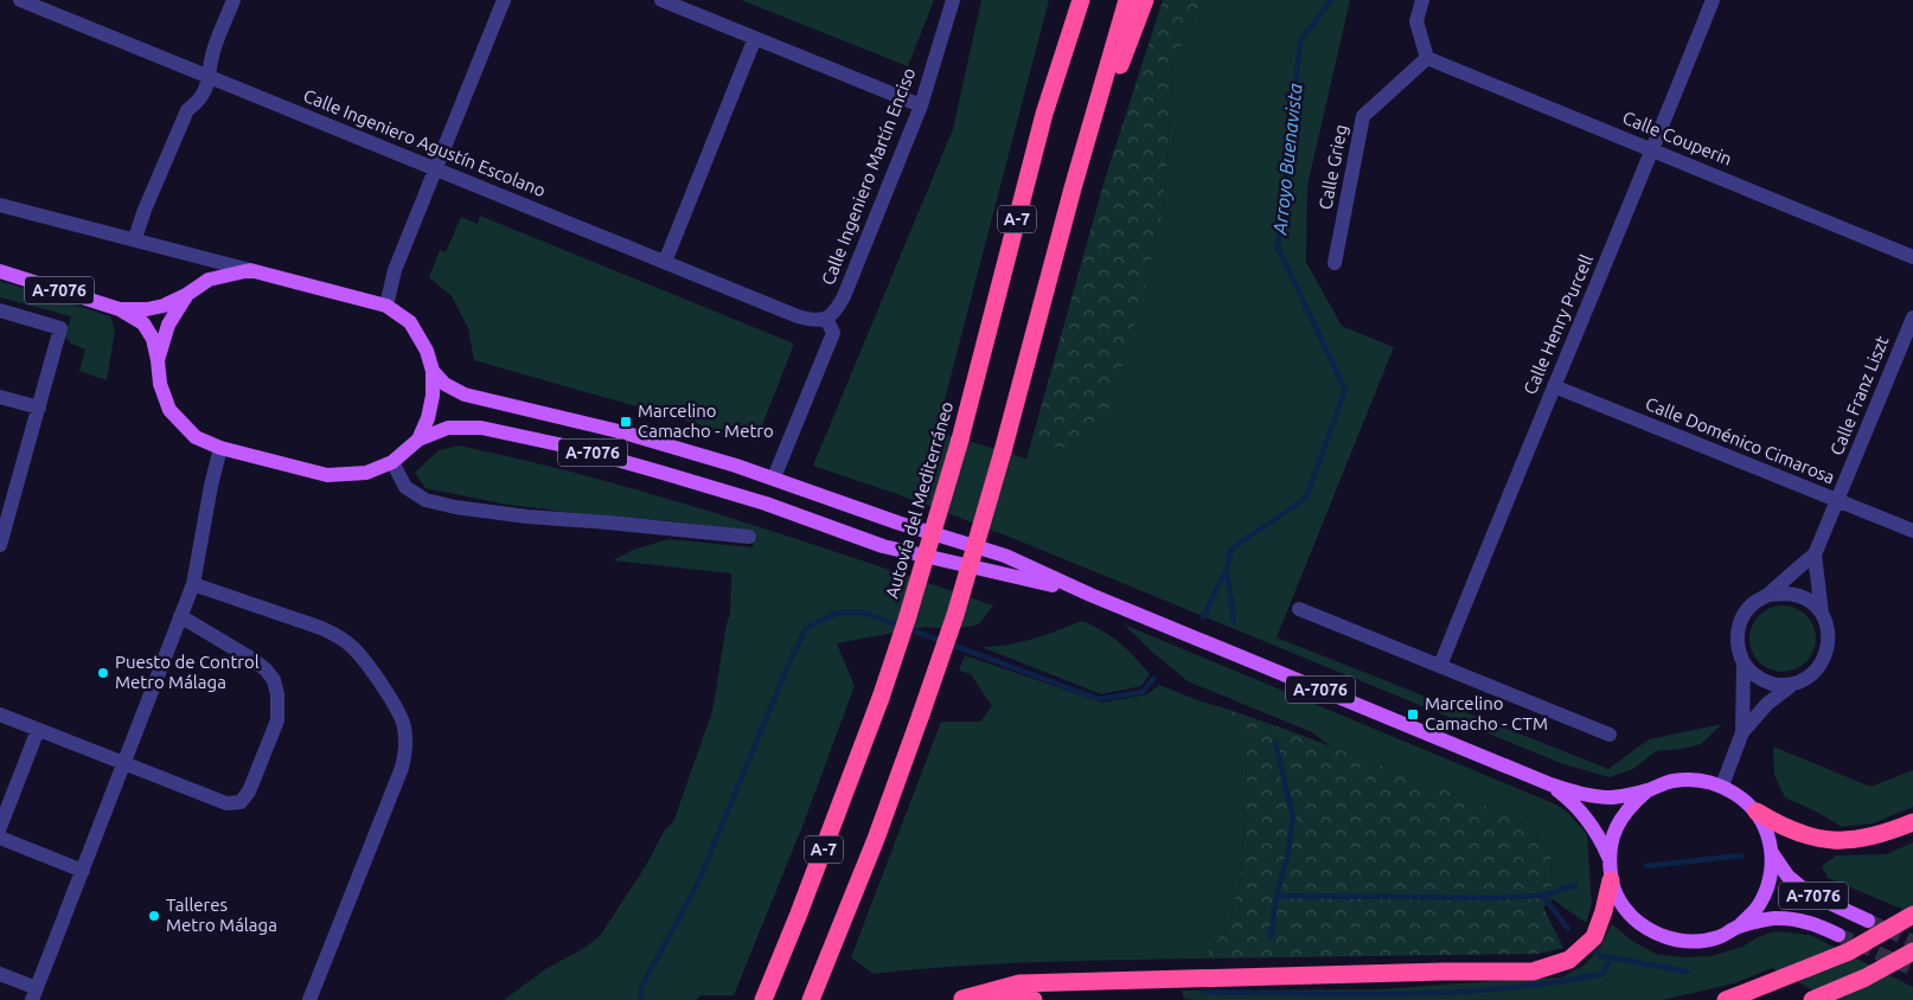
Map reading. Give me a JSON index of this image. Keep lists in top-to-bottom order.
{
  "streets": {
    "highway": ["A-7", "Autovía del Mediterráneo"],
    "main road": ["A-7076"],
    "street": [
      "Calle Couperin",
      "Calle Ingeniero Agustín Escolano",
      "Calle Grieg",
      "Calle Ingeniero Martín Enciso",
      "Calle Henry Purcell",
      "Calle Franz Liszt",
      "Calle Doménico Cimarosa"
    ]
  },
  "crossings": [
    ["Calle Couperin", "Calle Grieg"],
    ["Calle Couperin", "Calle Henry Purcell"],
    ["Calle Ingeniero Agustín Escolano", "Calle Ingeniero Martín Enciso"],
    ["A-7076", "Calle Franz Liszt"],
    ["Calle Henry Purcell", "Calle Doménico Cimarosa"],
    ["Calle Franz Liszt", "Calle Doménico Cimarosa"]
  ],
  "water": ["Arroyo Buenavista"],
  "places": {
    "transit": ["Marcelino Camacho - Metro", "Marcelino Camacho - CTM"],
    "other": ["Puesto de Control Metro Málaga", "Talleres Metro Málaga"]
  }
}
